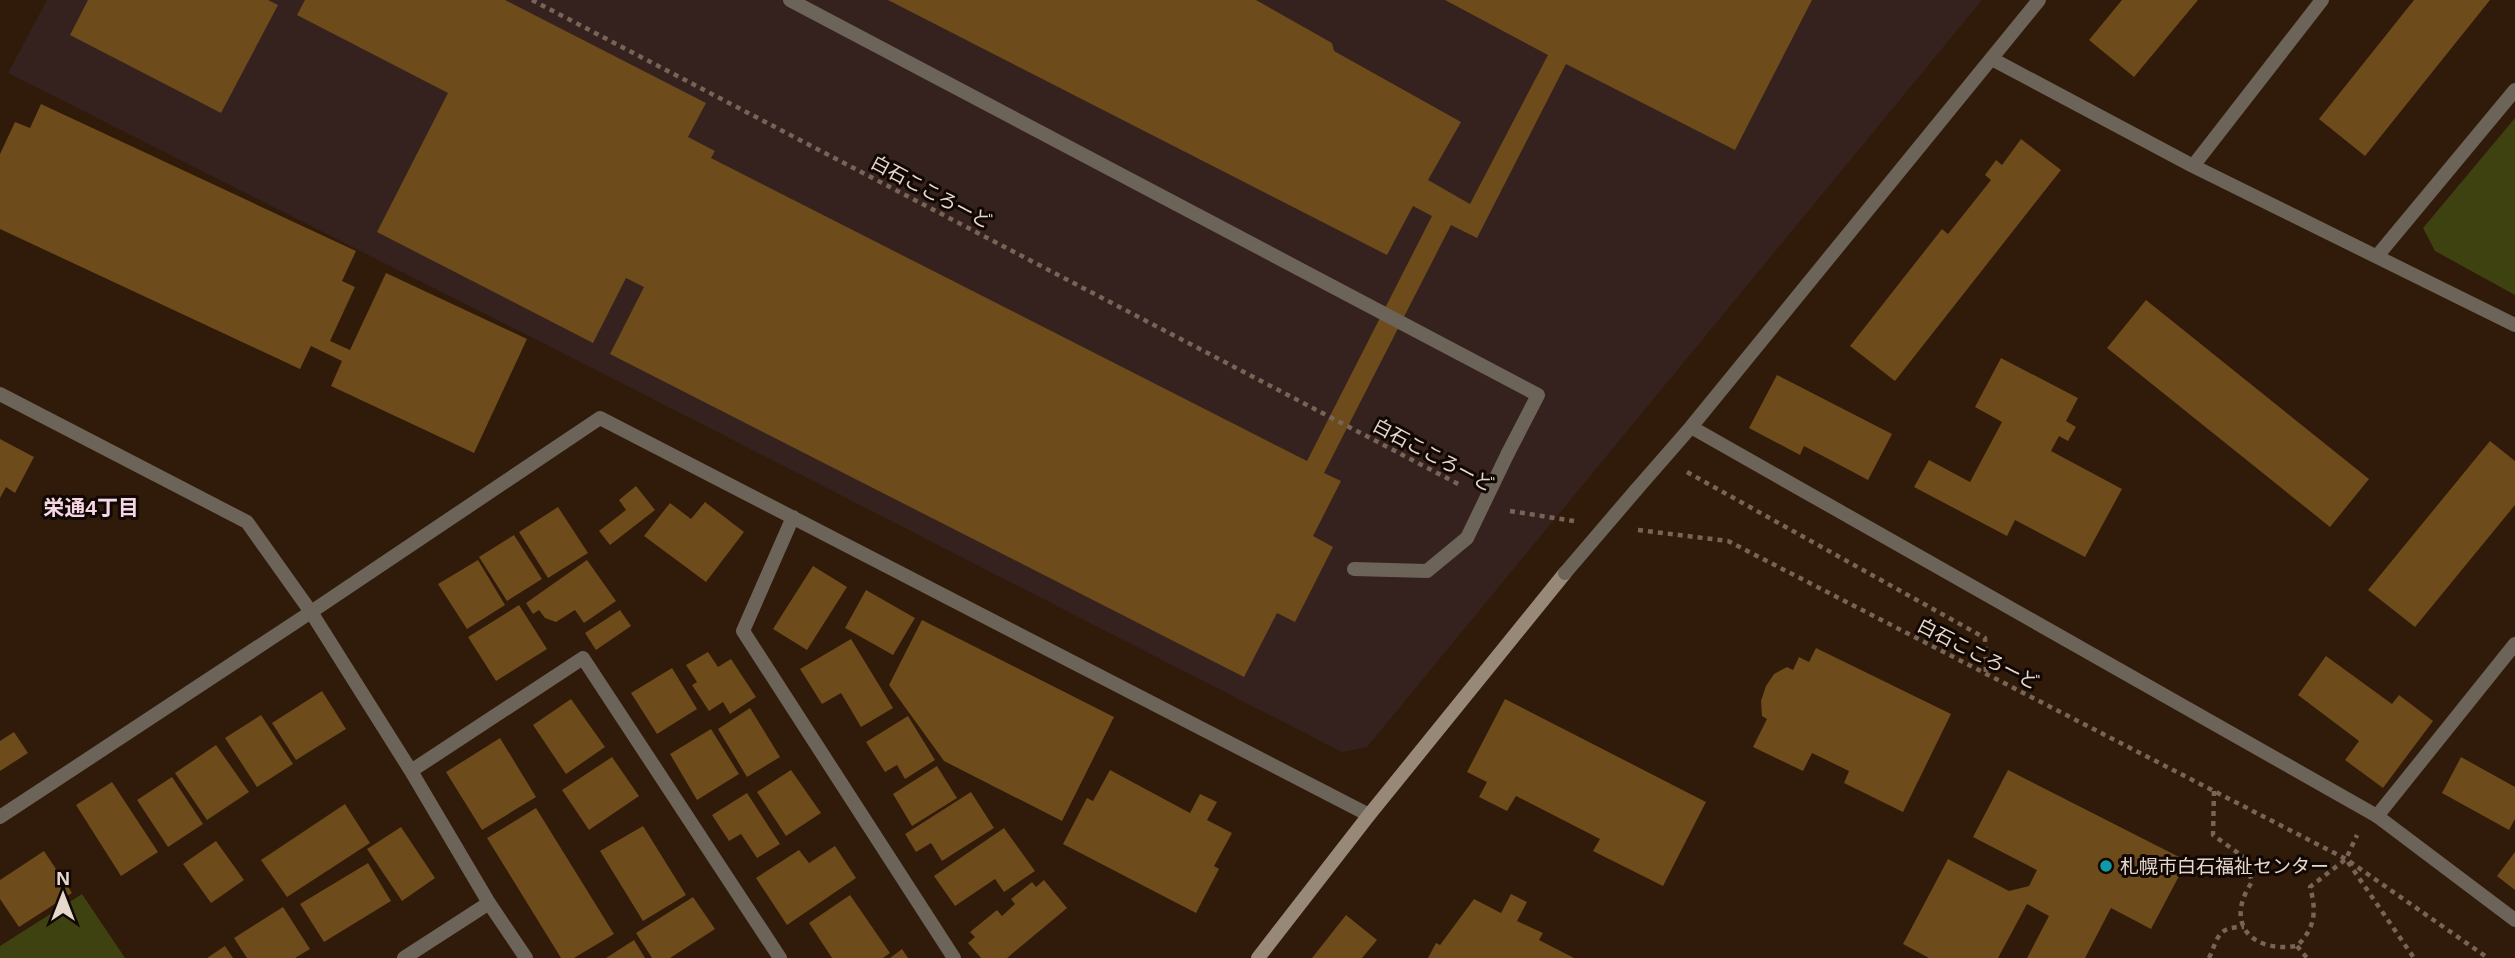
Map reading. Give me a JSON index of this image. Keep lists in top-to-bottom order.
{
  "streets": {
    "path": ["白石こころーど"]
  },
  "districts": ["栄通4丁目"],
  "places": ["札幌市白石福祉センター"],
  "north": "top"
}
